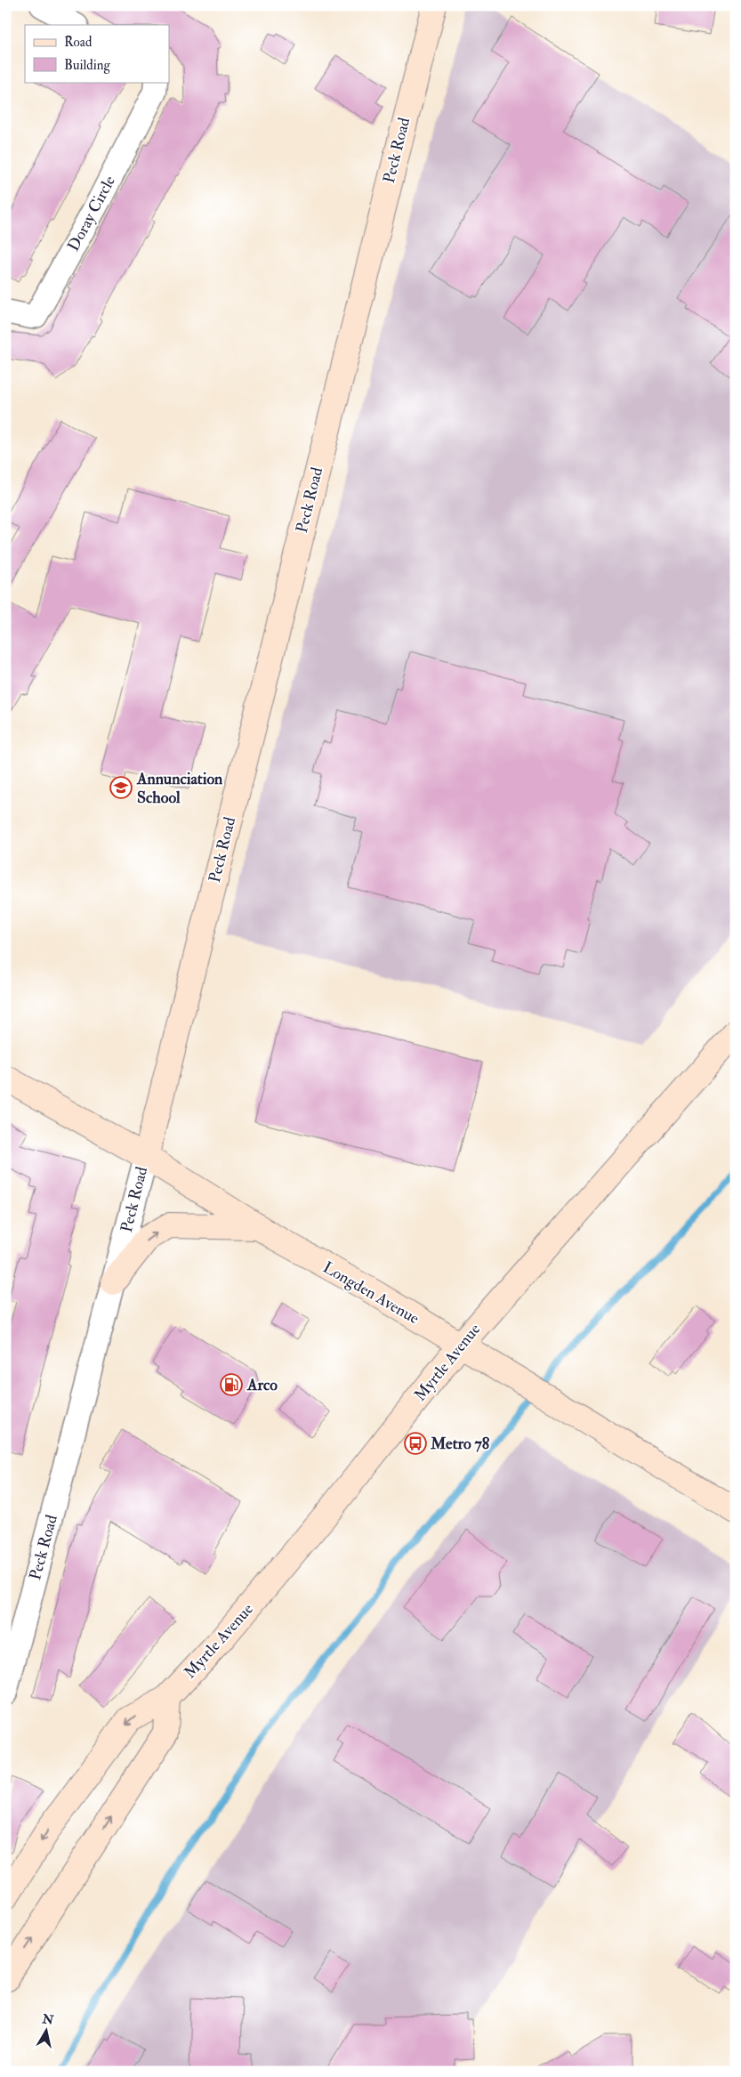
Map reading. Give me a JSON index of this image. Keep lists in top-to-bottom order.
{
  "streets": {
    "street": [
      "Peck Road",
      "Doray Circle",
      "Longden Avenue",
      "Myrtle Avenue"
    ]
  },
  "crossings": [
    ["Peck Road", "Longden Avenue"],
    ["Longden Avenue", "Myrtle Avenue"]
  ],
  "places": {
    "school or university": ["Annunciation School"],
    "fuel station": ["Arco"],
    "bus stop": ["Metro 78"]
  },
  "legend": ["Road", "Building"],
  "north": "top"
}
